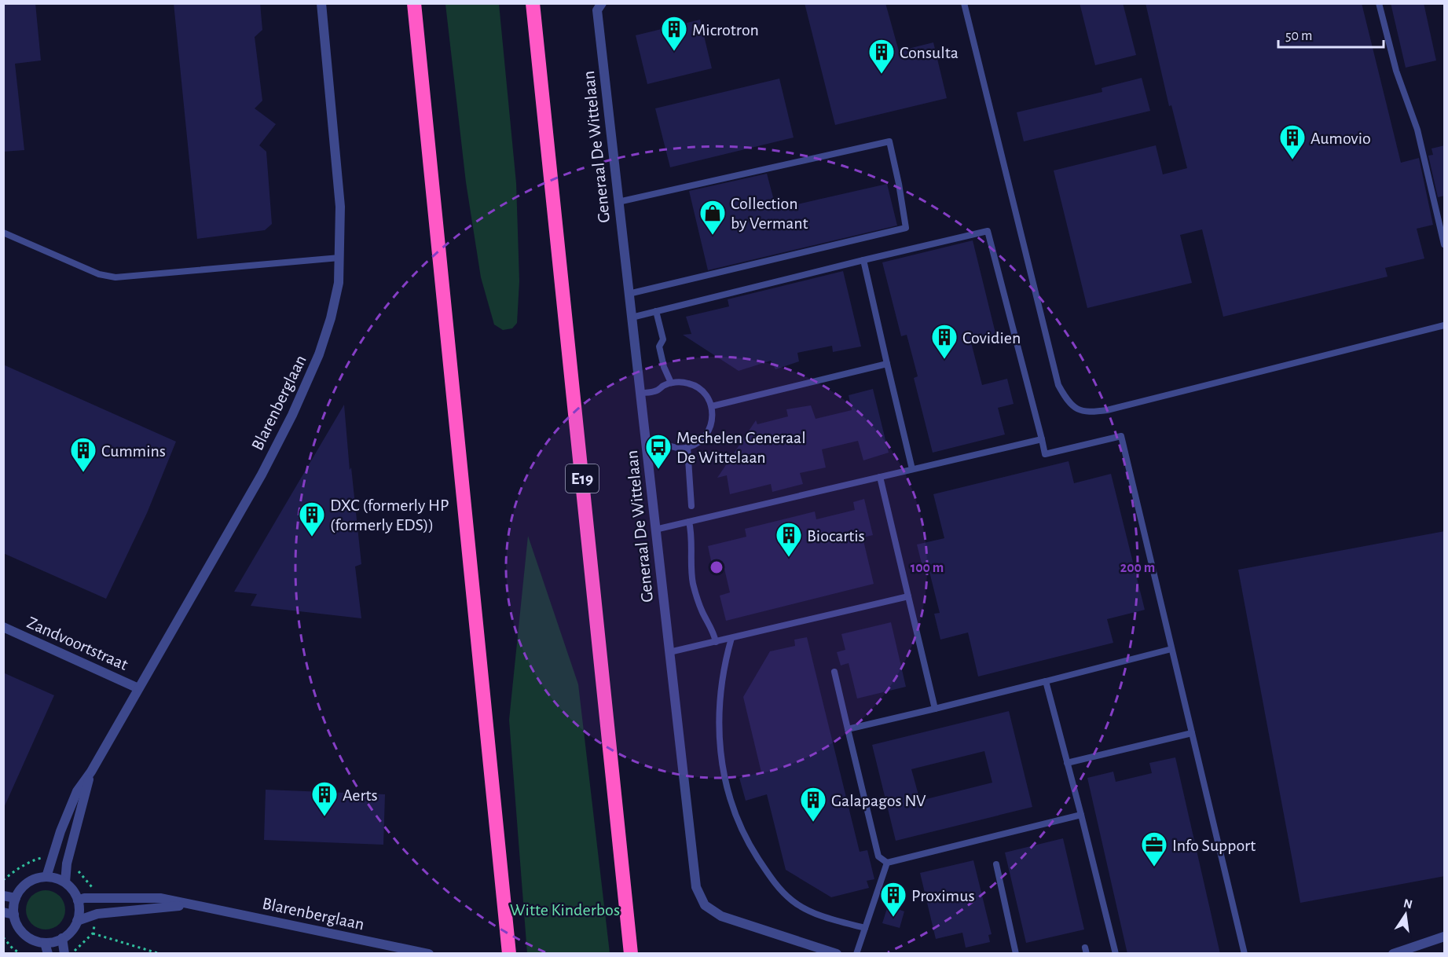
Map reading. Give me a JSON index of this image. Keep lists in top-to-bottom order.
{
  "streets": {
    "highway": ["E19"],
    "street": ["Generaal De Wittelaan", "Blarenberglaan", "Zandvoortstraat"]
  },
  "crossings": [
    ["Blarenberglaan", "Zandvoortstraat"]
  ],
  "parks": ["Witte Kinderbos"],
  "places": {
    "building": [
      "Microtron",
      "Consulta",
      "Aumovio",
      "Covidien",
      "Cummins",
      "DXC (formerly HP (formerly EDS))",
      "Biocartis",
      "Aerts",
      "Galapagos NV",
      "Proximus"
    ],
    "shop": ["Collection by Vermant"],
    "bus stop": ["Mechelen Generaal De Wittelaan"],
    "office": ["Info Support"]
  },
  "scale_bar": "50 m",
  "north": "top",
  "rings": ["100 m", "200 m"]
}
